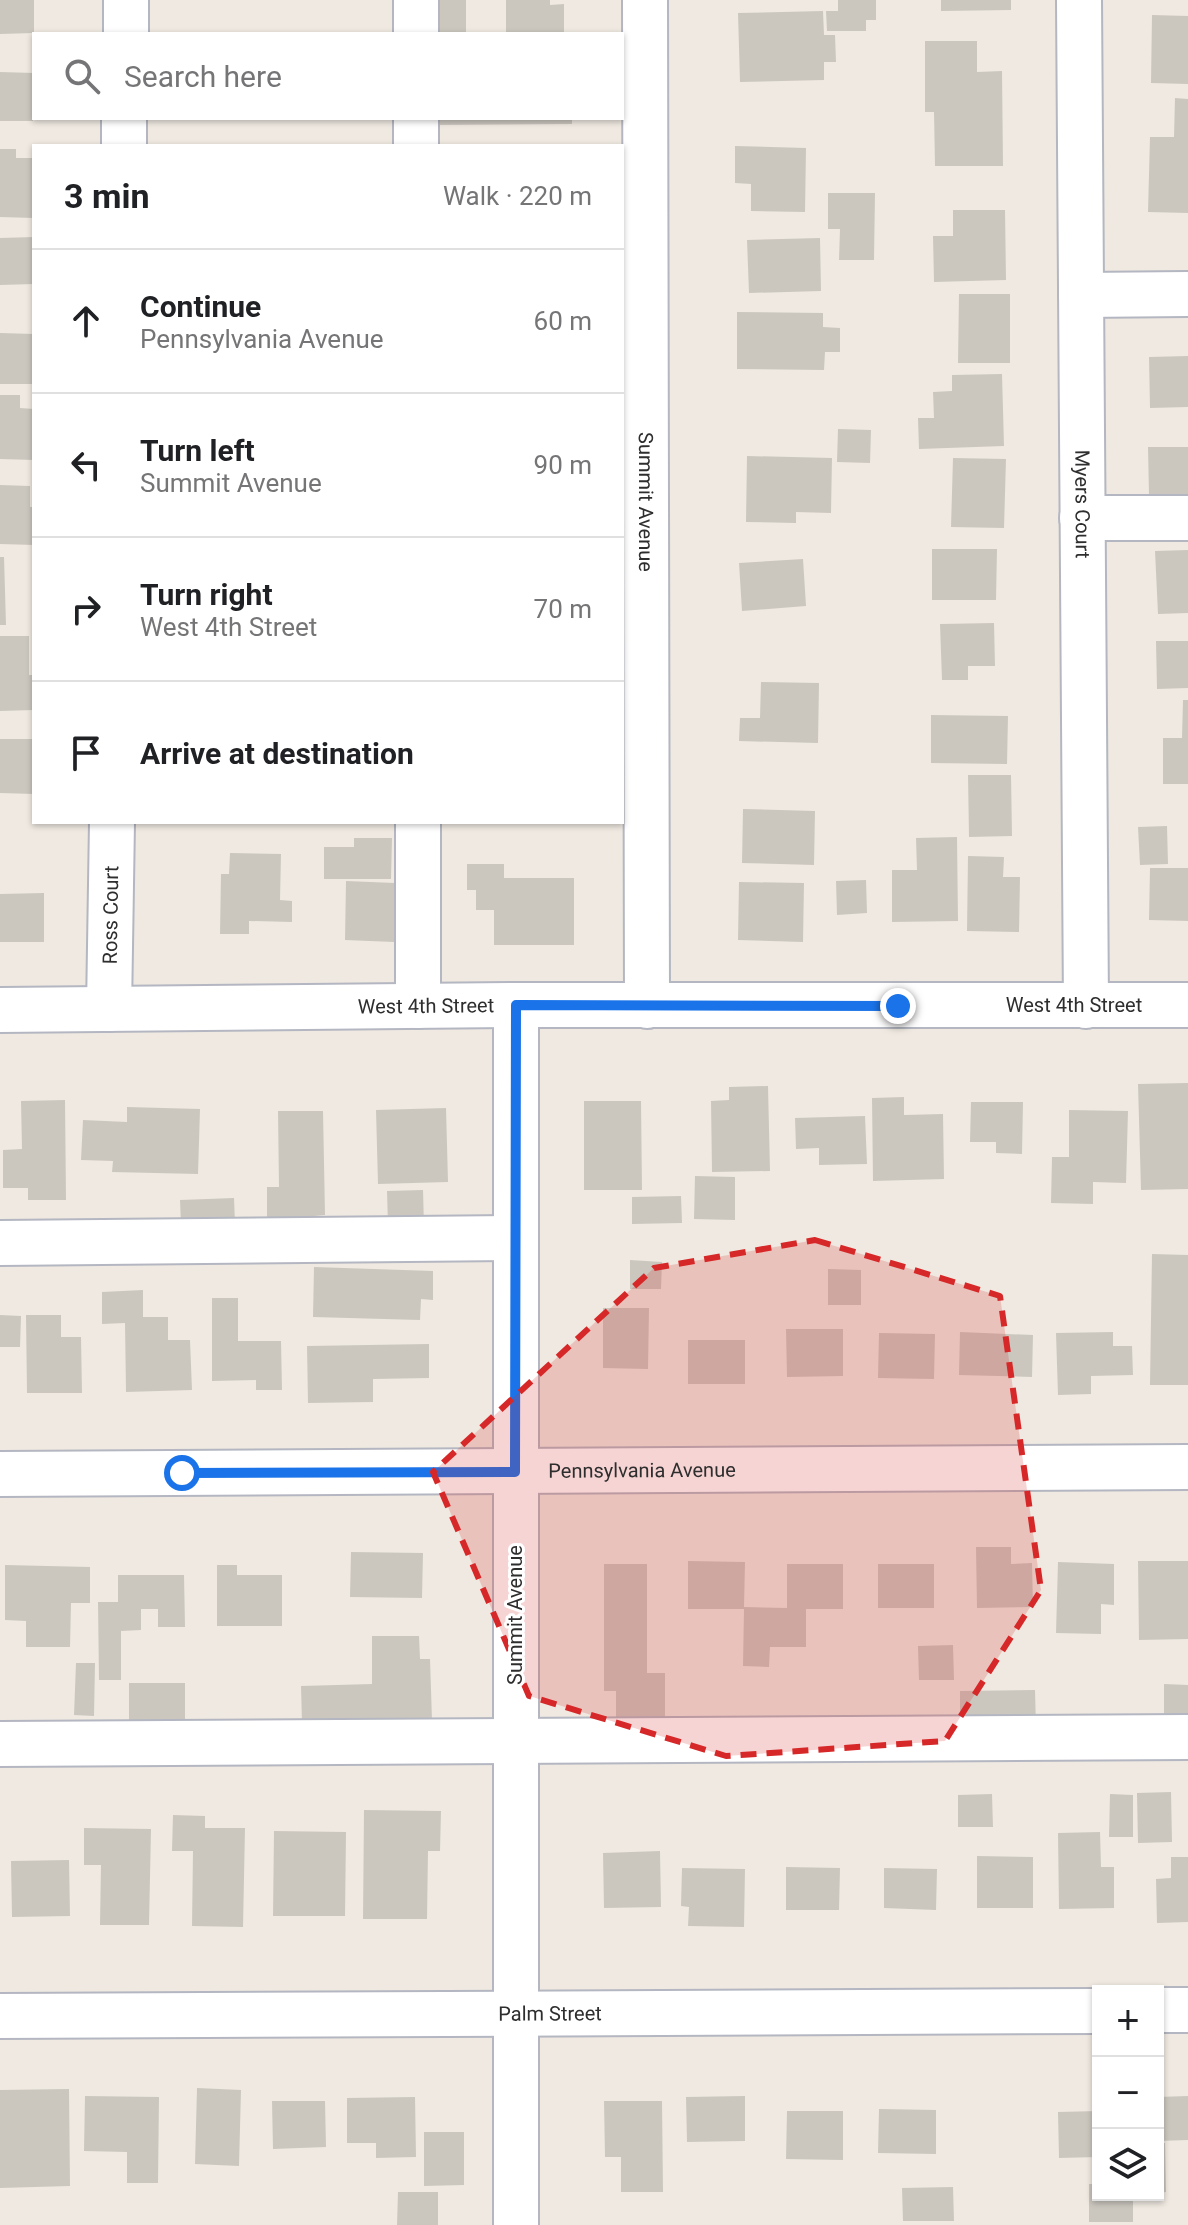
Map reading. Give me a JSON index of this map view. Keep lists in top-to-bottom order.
{
  "streets": {
    "street": [
      "Summit Avenue",
      "Myers Court",
      "Ross Court",
      "West 4th Street",
      "Pennsylvania Avenue",
      "Palm Street"
    ]
  },
  "crossings": [
    ["Summit Avenue", "West 4th Street"],
    ["Summit Avenue", "Pennsylvania Avenue"],
    ["Summit Avenue", "Palm Street"],
    ["Myers Court", "West 4th Street"],
    ["Ross Court", "West 4th Street"]
  ],
  "page": {
    "search": "Search here",
    "heading": ["3 min", "Walk · 220 m"],
    "list": [
      ["Continue", "Pennsylvania Avenue", "60 m"],
      ["Turn left", "Summit Avenue", "90 m"],
      ["Turn right", "West 4th Street", "70 m"],
      "Arrive at destination"
    ],
    "map_buttons": ["+", "−"]
  }
}
